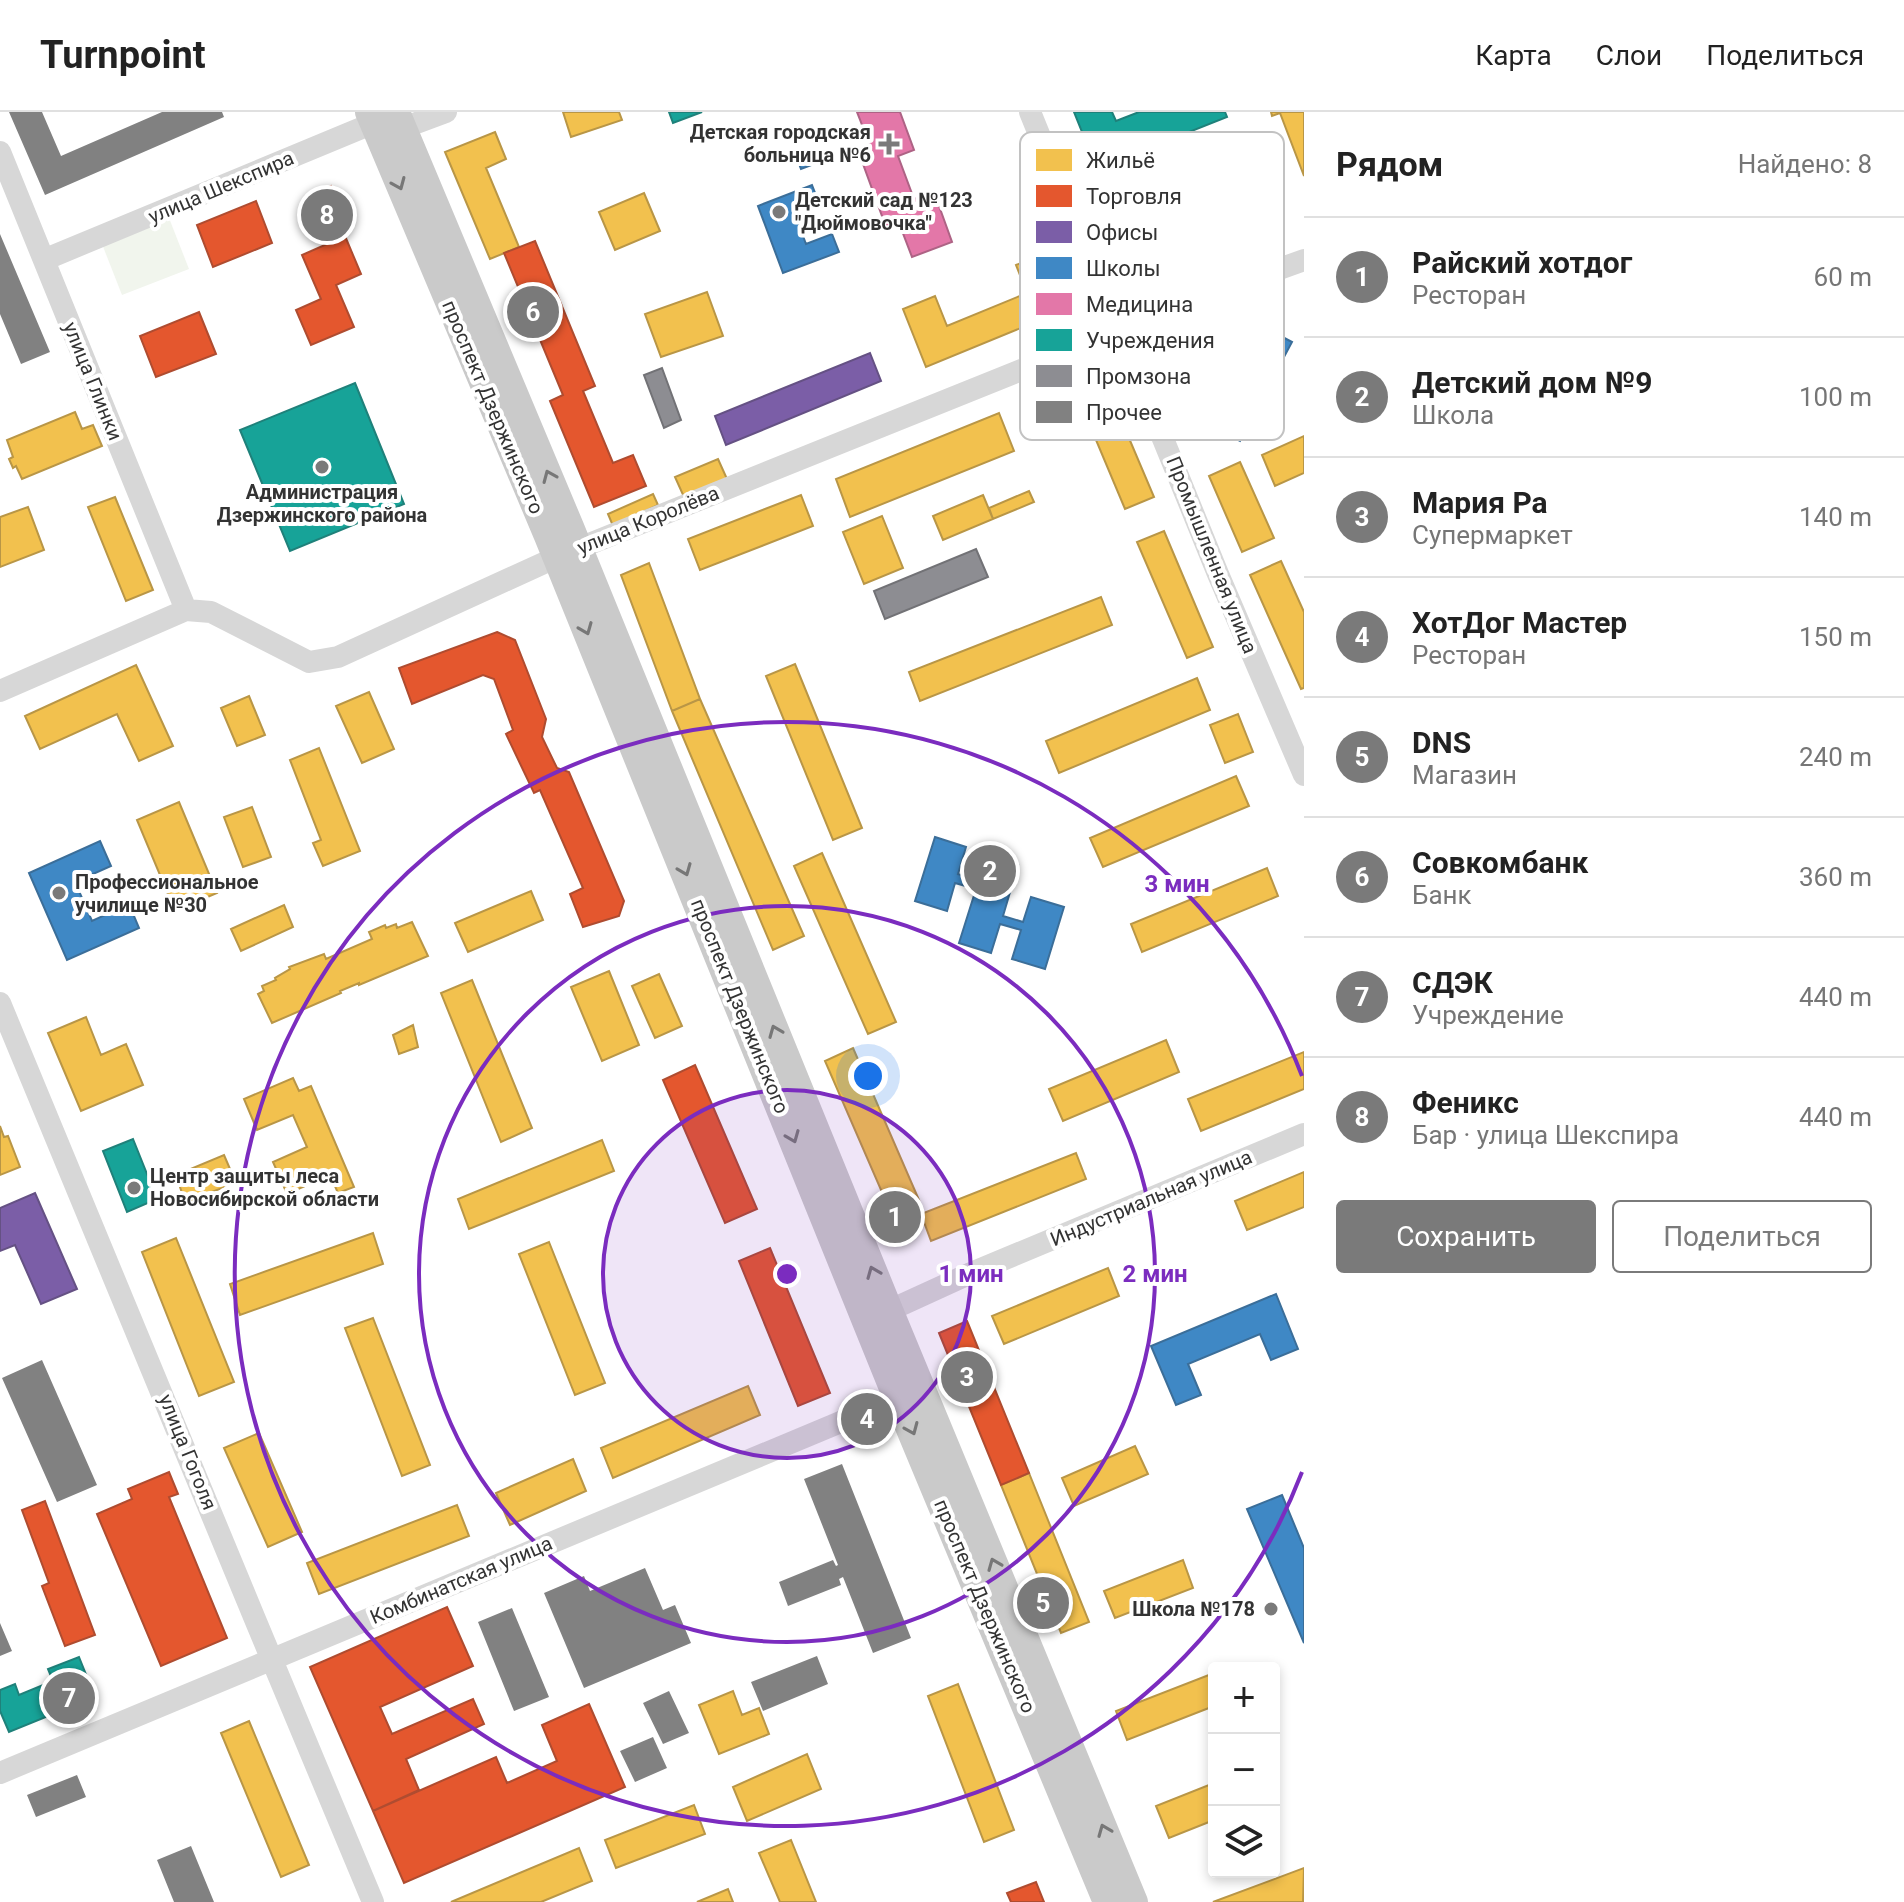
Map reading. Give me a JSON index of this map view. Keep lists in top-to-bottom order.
{
  "streets": {
    "main road": ["проспект Дзержинского"],
    "street": [
      "улица Шекспира",
      "улица Глинки",
      "улица Королёва",
      "Промышленная улица",
      "Индустриальная улица",
      "улица Гоголя",
      "Комбинатская улица"
    ]
  },
  "crossings": [
    ["улица Шекспира", "улица Глинки"],
    ["улица Шекспира", "проспект Дзержинского"],
    ["улица Глинки", "улица Королёва"],
    ["проспект Дзержинского", "улица Королёва"],
    ["проспект Дзержинского", "Индустриальная улица"],
    ["проспект Дзержинского", "Комбинатская улица"],
    ["улица Гоголя", "Комбинатская улица"]
  ],
  "places": {
    "health": ["Детская городская больница №6"],
    "other": [
      "Детский сад №123 \"Дюймовочка\"",
      "Администрация Дзержинского района",
      "Профессиональное училище №30",
      "Центр защиты леса Новосибирской области",
      "Школа №178"
    ]
  },
  "legend": [
    "Жильё",
    "Торговля",
    "Офисы",
    "Школы",
    "Медицина",
    "Учреждения",
    "Промзона",
    "Прочее"
  ],
  "page": {
    "header": "Turnpoint",
    "nav": ["Карта", "Слои", "Поделиться"],
    "heading": ["Рядом", "Найдено: 8"],
    "pins": [
      "8",
      "6",
      "2",
      "1",
      "3",
      "4",
      "5",
      "7"
    ],
    "list": [
      {
        "mark": "1",
        "name": "Райский хотдог",
        "note": "Ресторан",
        "value": "60 m"
      },
      {
        "mark": "2",
        "name": "Детский дом №9",
        "note": "Школа",
        "value": "100 m"
      },
      {
        "mark": "3",
        "name": "Мария Ра",
        "note": "Супермаркет",
        "value": "140 m"
      },
      {
        "mark": "4",
        "name": "ХотДог Мастер",
        "note": "Ресторан",
        "value": "150 m"
      },
      {
        "mark": "5",
        "name": "DNS",
        "note": "Магазин",
        "value": "240 m"
      },
      {
        "mark": "6",
        "name": "Совкомбанк",
        "note": "Банк",
        "value": "360 m"
      },
      {
        "mark": "7",
        "name": "СДЭК",
        "note": "Учреждение",
        "value": "440 m"
      },
      {
        "mark": "8",
        "name": "Феникс",
        "note": "Бар · улица Шекспира",
        "value": "440 m"
      }
    ],
    "buttons": ["Сохранить", "Поделиться"],
    "map_buttons": ["+", "−"]
  },
  "rings": ["3 мин", "1 мин", "2 мин"]
}
